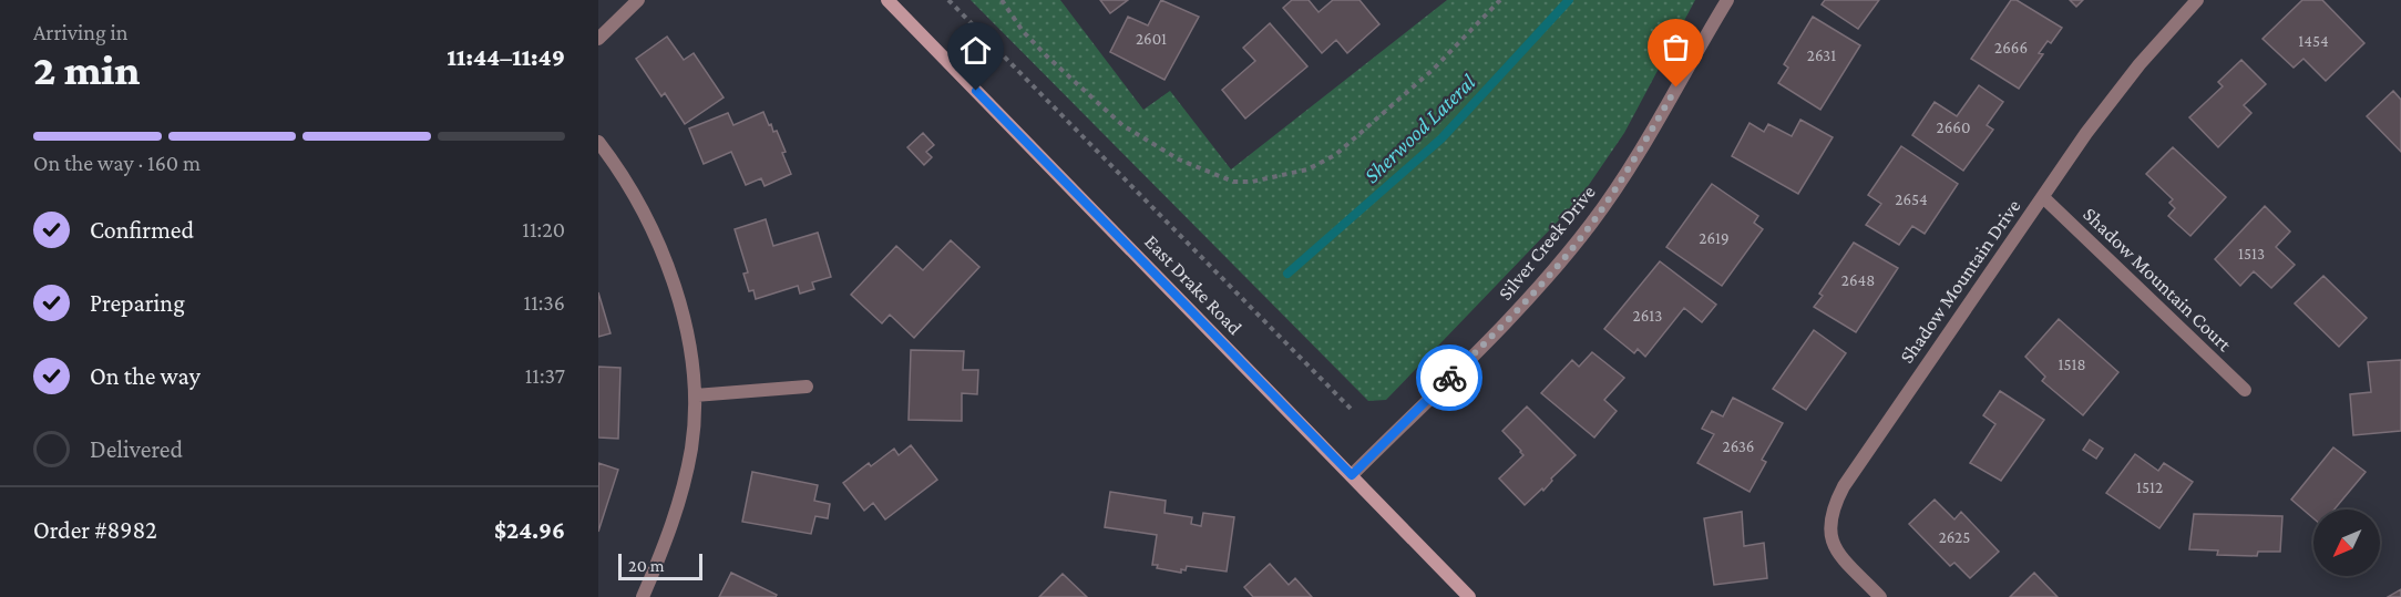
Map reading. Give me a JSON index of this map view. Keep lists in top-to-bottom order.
{
  "streets": {
    "main road": ["East Drake Road"],
    "street": ["Silver Creek Drive", "Shadow Mountain Court", "Shadow Mountain Drive"]
  },
  "crossings": [
    ["Silver Creek Drive", "East Drake Road"],
    ["Shadow Mountain Court", "Shadow Mountain Drive"]
  ],
  "water": ["Sherwood Lateral"],
  "house_numbers": [
    "2601",
    "1454",
    "2666",
    "2631",
    "2660",
    "2654",
    "2619",
    "1513",
    "2648",
    "2613",
    "1518",
    "2636",
    "1512",
    "2625"
  ],
  "scale_bar": "20 m",
  "north": "bottom left",
  "page": {
    "heading": ["2 min", "Arriving in", "11:44–11:49"],
    "panel": ["Order #8982", "$24.96"],
    "bar": "On the way · 160 m",
    "list": [
      ["Confirmed", "11:20"],
      ["Preparing", "11:36"],
      ["On the way", "11:37"],
      "Delivered"
    ],
    "scale": "20 m"
  }
}
